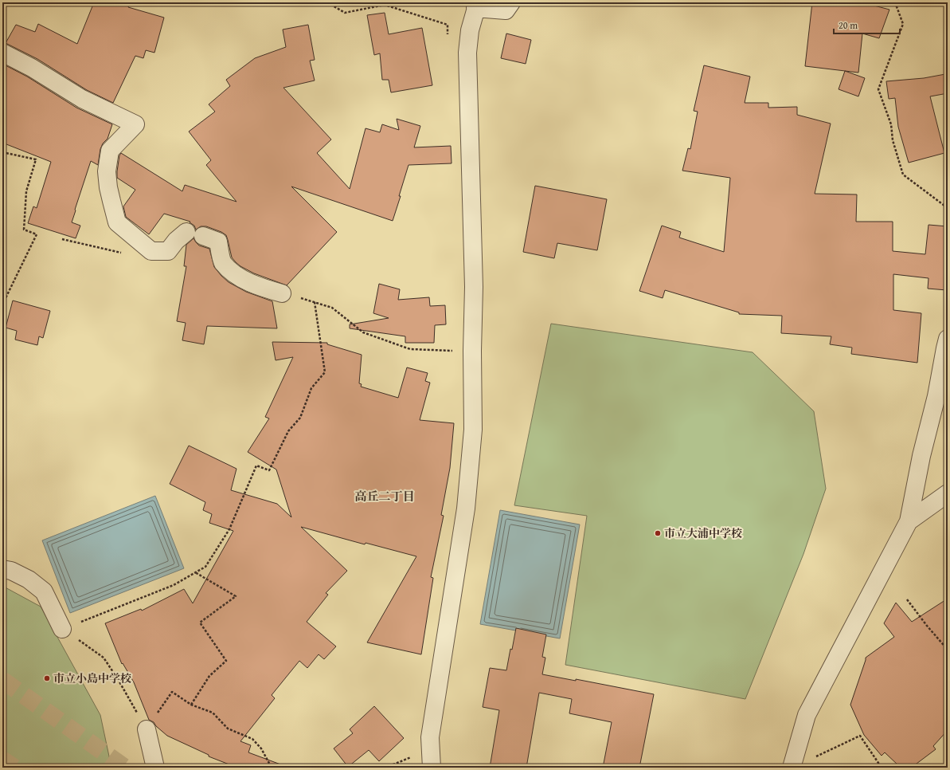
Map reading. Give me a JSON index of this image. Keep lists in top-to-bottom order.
{
  "districts": ["高丘二丁目"],
  "places": ["市立大浦中学校", "市立小島中学校"],
  "scale_bar": "20 m"
}
